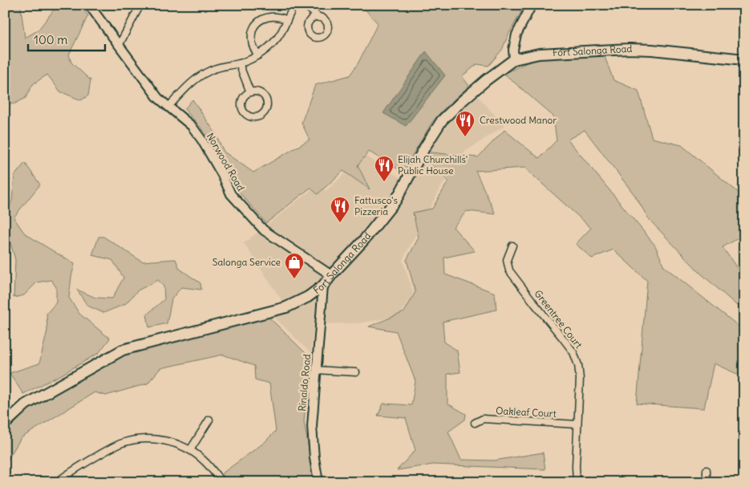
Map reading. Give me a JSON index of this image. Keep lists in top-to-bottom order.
{
  "streets": {
    "main road": ["Fort Salonga Road"],
    "street": [
      "Norwood Road",
      "Greentree Court",
      "Rinaldo Road",
      "Oakleaf Court"
    ]
  },
  "crossings": [
    ["Fort Salonga Road", "Norwood Road"],
    ["Fort Salonga Road", "Rinaldo Road"],
    ["Greentree Court", "Oakleaf Court"]
  ],
  "places": {
    "restaurant": ["Crestwood Manor", "Elijah Churchills' Public House", "Fattusco's Pizzeria"],
    "shop": ["Salonga Service"]
  },
  "scale_bar": "100 m"
}
